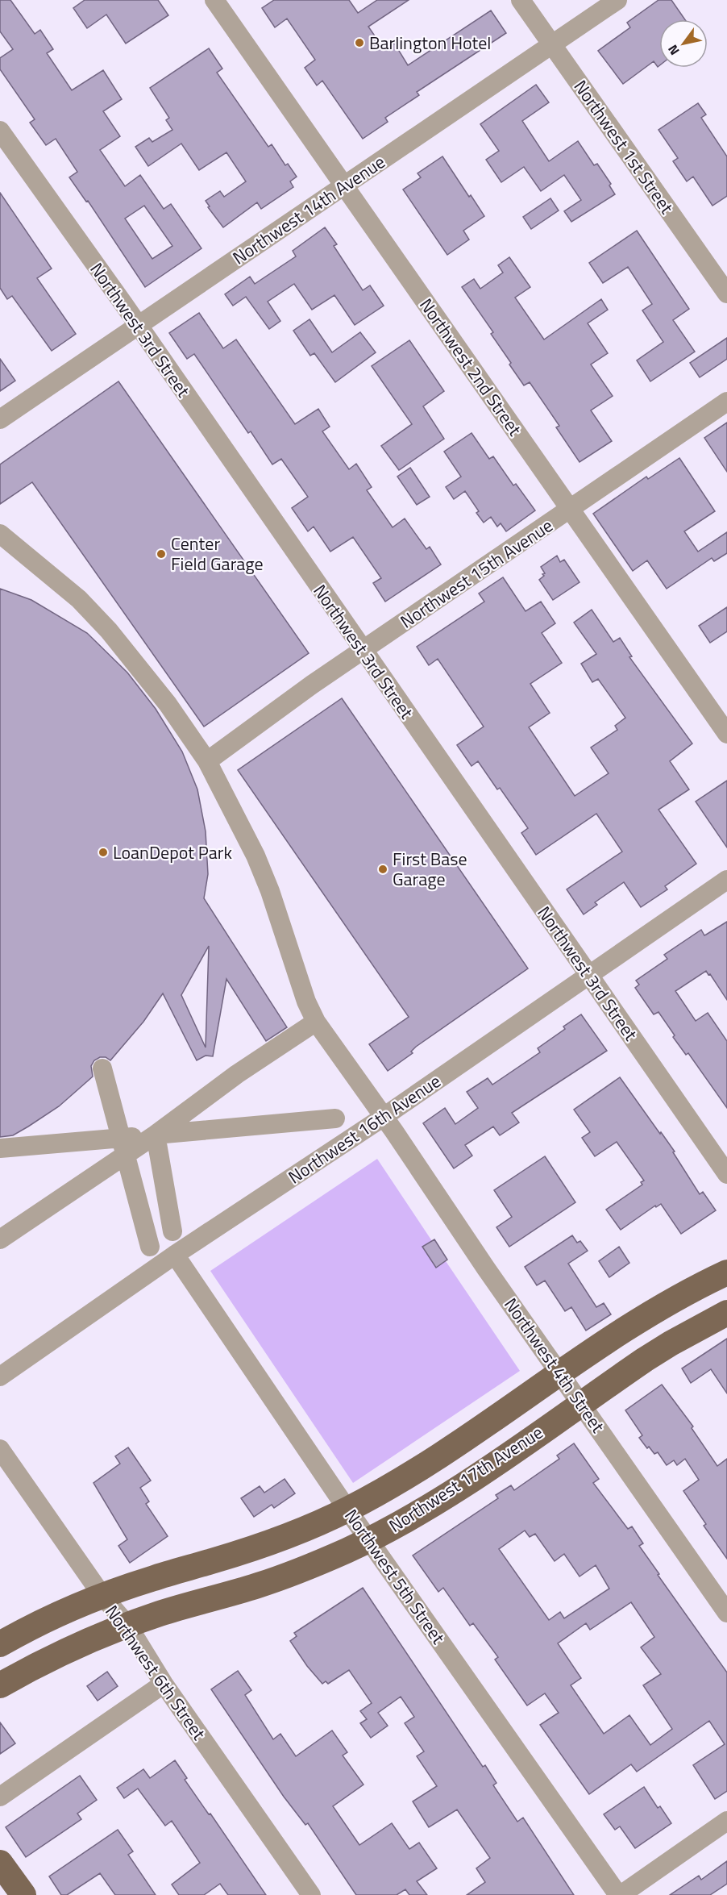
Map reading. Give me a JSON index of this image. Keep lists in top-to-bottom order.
{
  "streets": {
    "main road": ["Northwest 17th Avenue"],
    "street": [
      "Northwest 1st Street",
      "Northwest 14th Avenue",
      "Northwest 3rd Street",
      "Northwest 2nd Street",
      "Northwest 15th Avenue",
      "Northwest 16th Avenue",
      "Northwest 4th Street",
      "Northwest 5th Street",
      "Northwest 6th Street"
    ]
  },
  "crossings": [
    ["Northwest 1st Street", "Northwest 14th Avenue"],
    ["Northwest 14th Avenue", "Northwest 3rd Street"],
    ["Northwest 14th Avenue", "Northwest 2nd Street"],
    ["Northwest 3rd Street", "Northwest 15th Avenue"],
    ["Northwest 3rd Street", "Northwest 16th Avenue"],
    ["Northwest 2nd Street", "Northwest 15th Avenue"],
    ["Northwest 15th Avenue", "Northwest 4th Street"],
    ["Northwest 16th Avenue", "Northwest 4th Street"],
    ["Northwest 16th Avenue", "Northwest 5th Street"],
    ["Northwest 4th Street", "Northwest 17th Avenue"],
    ["Northwest 17th Avenue", "Northwest 5th Street"],
    ["Northwest 17th Avenue", "Northwest 6th Street"]
  ],
  "places": [
    "Barlington Hotel",
    "Center Field Garage",
    "LoanDepot Park",
    "First Base Garage"
  ],
  "north": "bottom left"
}
